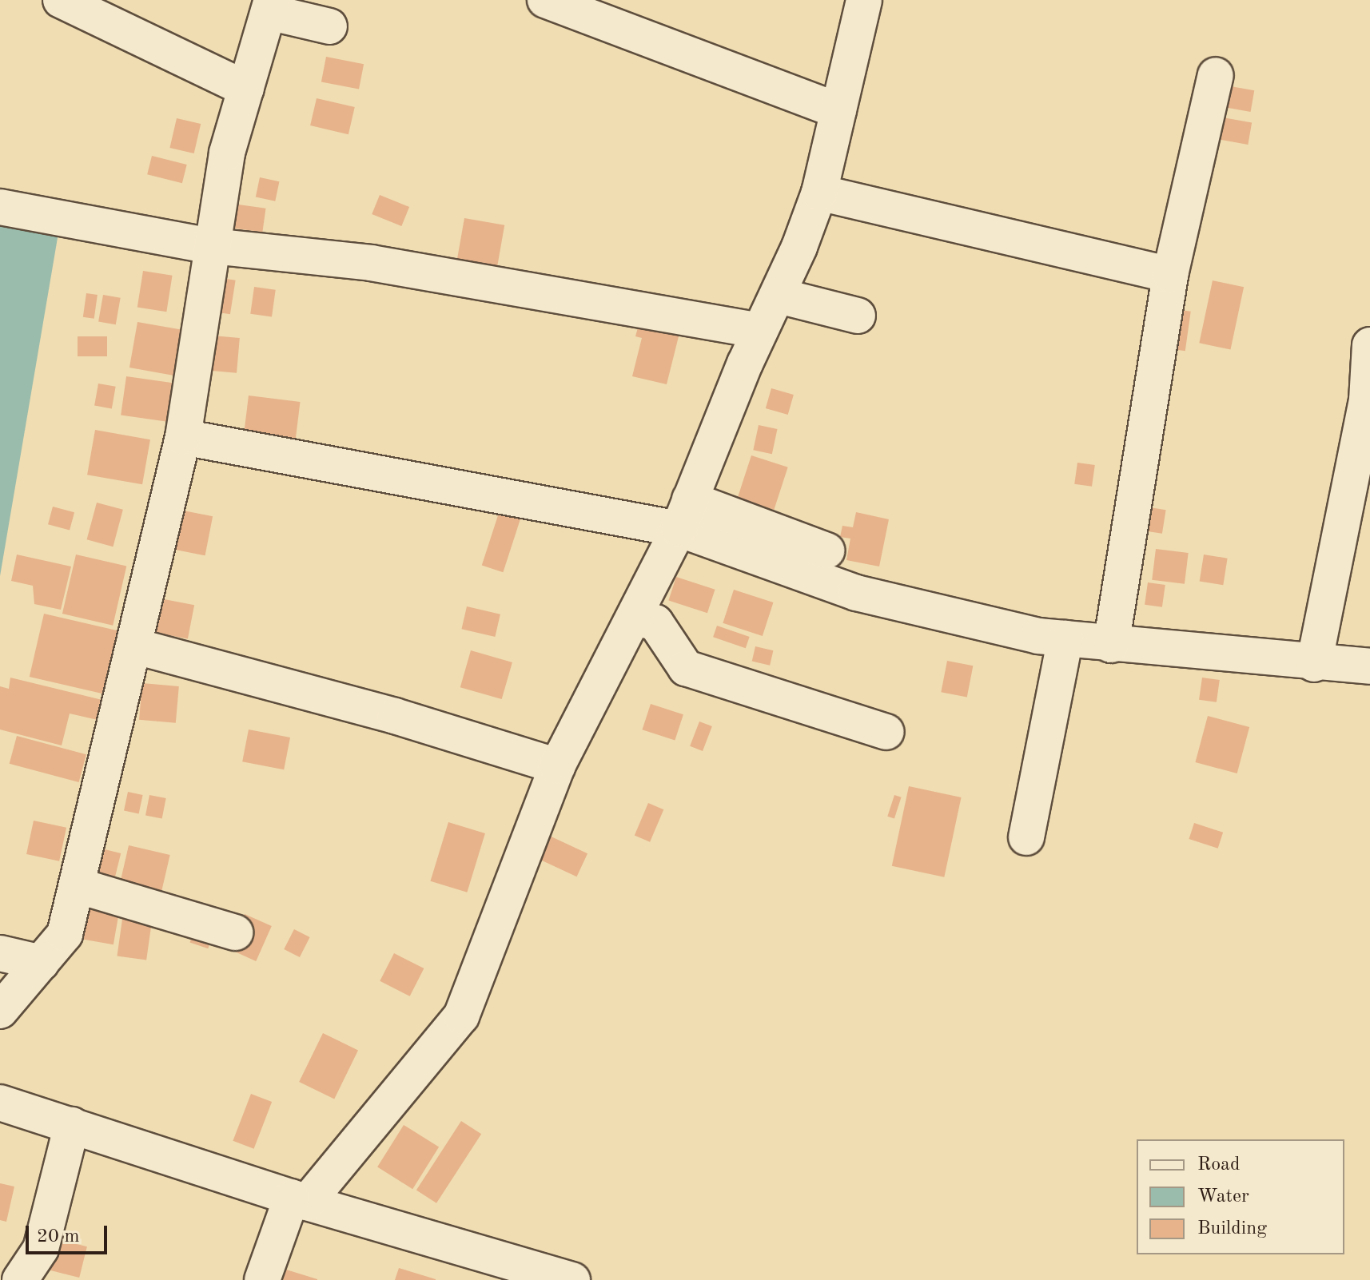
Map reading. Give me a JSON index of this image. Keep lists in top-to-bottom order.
{
  "legend": ["Road", "Water", "Building"],
  "scale_bar": "20 m"
}
